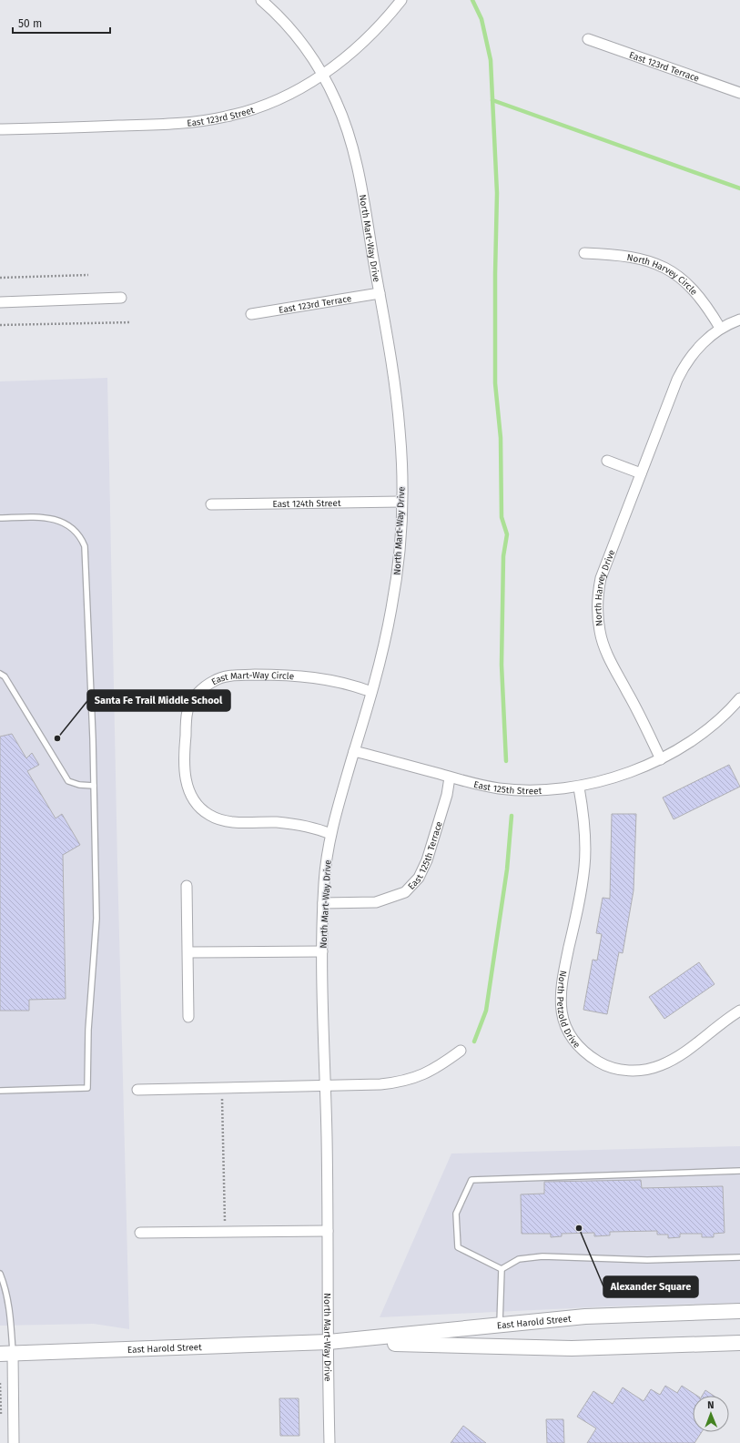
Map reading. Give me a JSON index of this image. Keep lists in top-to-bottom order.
{
  "streets": {
    "main road": ["East Harold Street"],
    "street": [
      "East 123rd Terrace",
      "East 123rd Street",
      "North Mart-Way Drive",
      "North Harvey Circle",
      "East 124th Street",
      "North Harvey Drive",
      "East Mart-Way Circle",
      "East 125th Street",
      "East 125th Terrace",
      "North Petzold Drive"
    ]
  },
  "crossings": [
    ["East 123rd Terrace", "North Mart-Way Drive"],
    ["East 123rd Street", "North Mart-Way Drive"],
    ["North Mart-Way Drive", "East 124th Street"],
    ["North Mart-Way Drive", "East Mart-Way Circle"],
    ["North Mart-Way Drive", "East 125th Street"],
    ["North Mart-Way Drive", "East 125th Terrace"],
    ["North Mart-Way Drive", "East Harold Street"],
    ["North Harvey Circle", "North Harvey Drive"],
    ["North Harvey Drive", "East 125th Street"],
    ["East 125th Street", "East 125th Terrace"],
    ["East 125th Street", "North Petzold Drive"]
  ],
  "places": ["Santa Fe Trail Middle School", "Alexander Square"],
  "scale_bar": "50 m",
  "north": "top"
}
